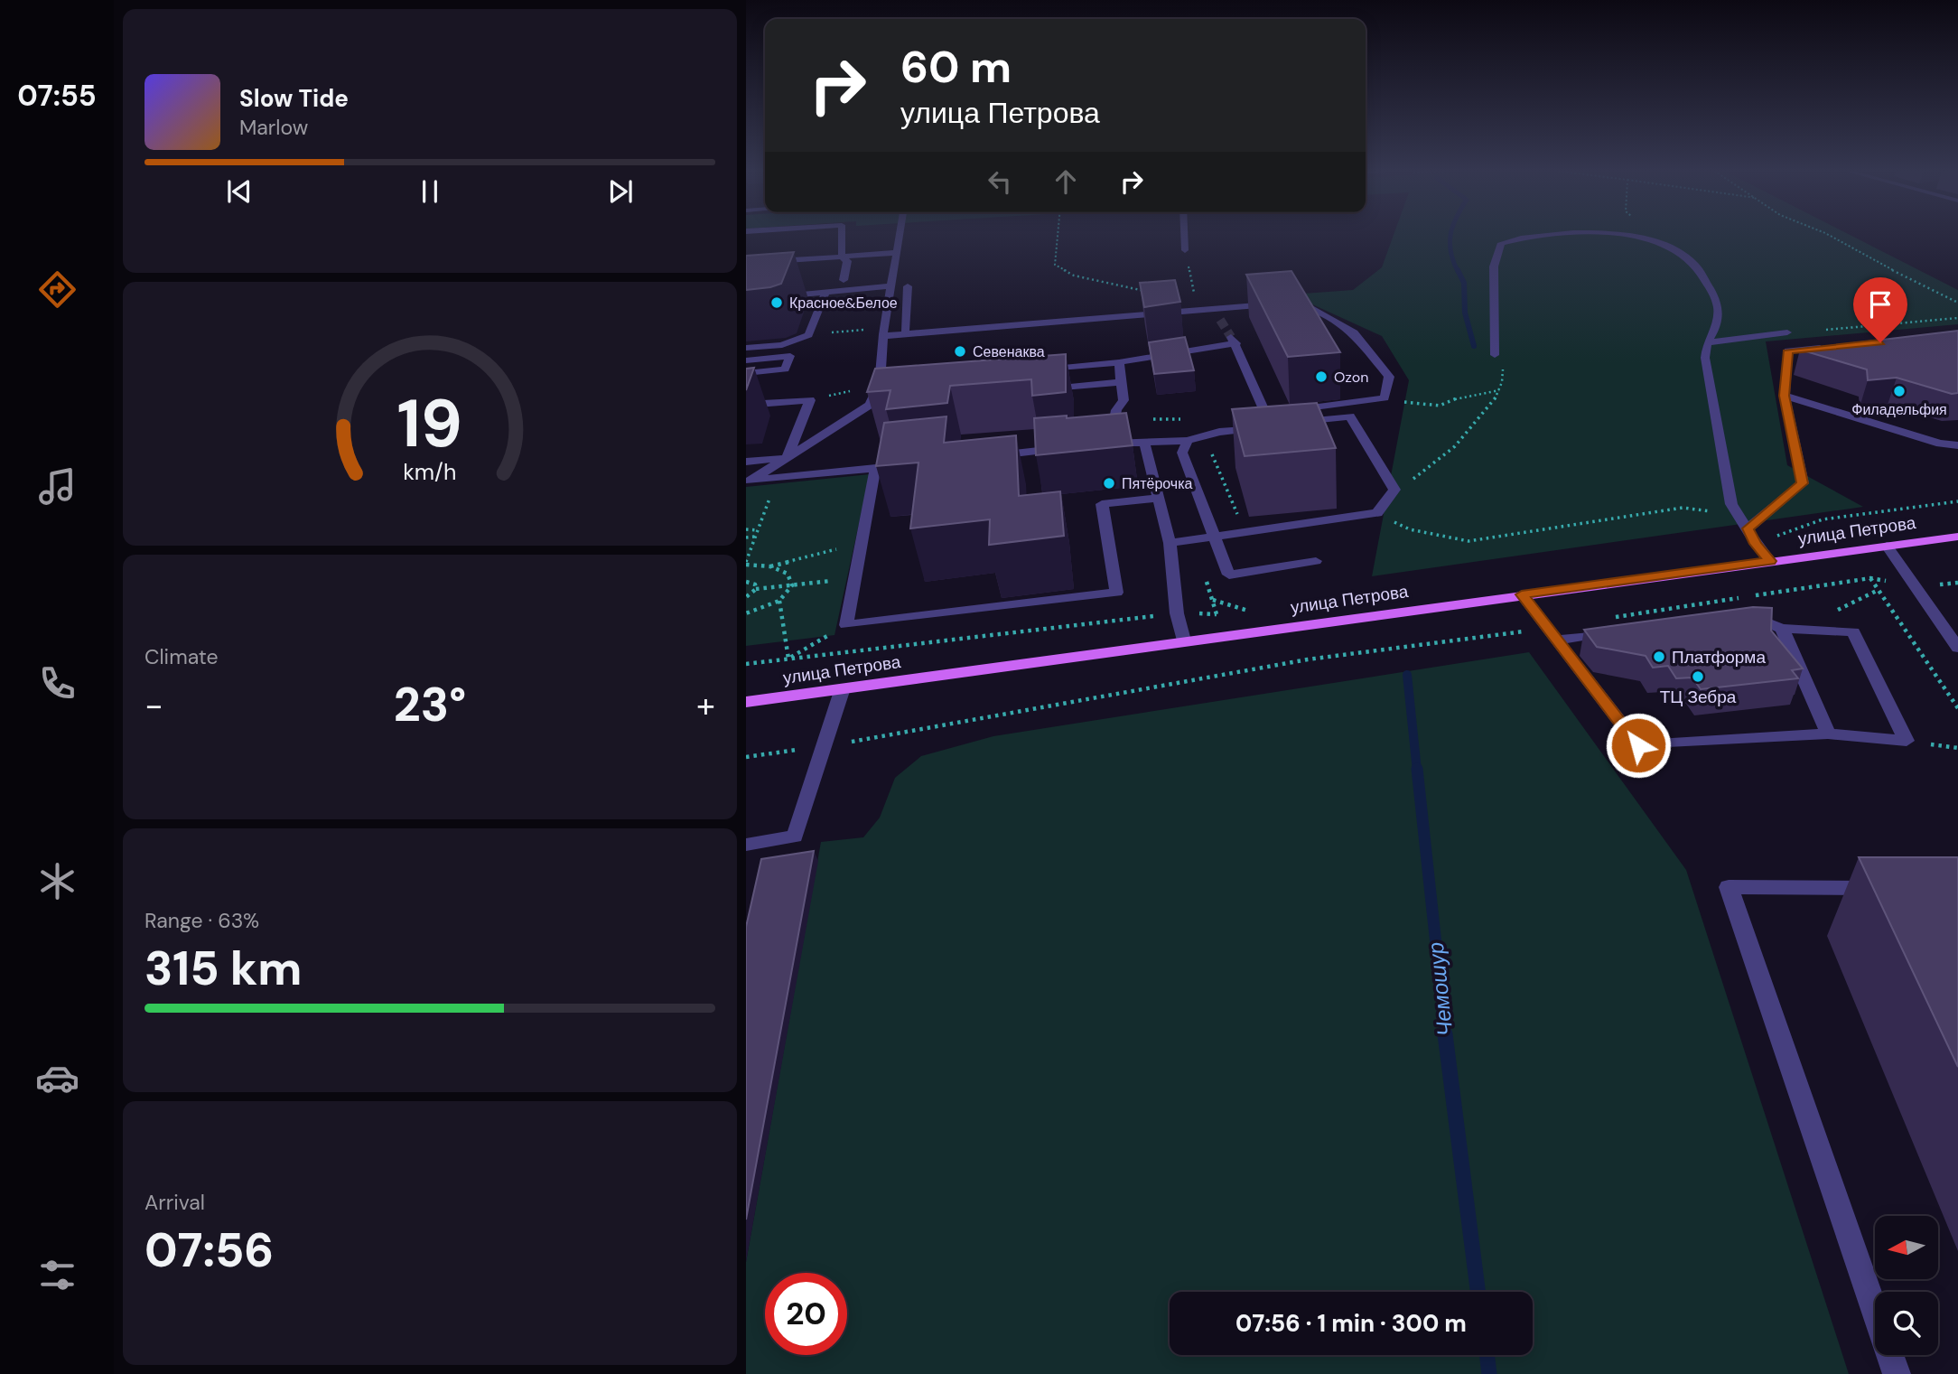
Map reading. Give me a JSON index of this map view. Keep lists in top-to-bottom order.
{
  "streets": {
    "main road": ["улица Петрова"]
  },
  "water": ["Чемошур"],
  "places": [
    "Красное&Белое",
    "Севенаква",
    "Ozon",
    "Филадельфия",
    "Пятёрочка",
    "Платформа",
    "ТЦ Зебра"
  ],
  "north": "left",
  "page": {
    "tabs": "07:55",
    "turn": ["60 m", "улица Петрова"],
    "song": ["Slow Tide", "Marlow"],
    "tile": [
      "Climate",
      ["Range · 63%", "315 km"],
      ["Arrival", "07:56"]
    ],
    "heat": ["−", "23°", "+"],
    "limit": "20",
    "trip": "07:56 · 1 min · 300 m",
    "gauge": ["19", "km/h"]
  }
}
